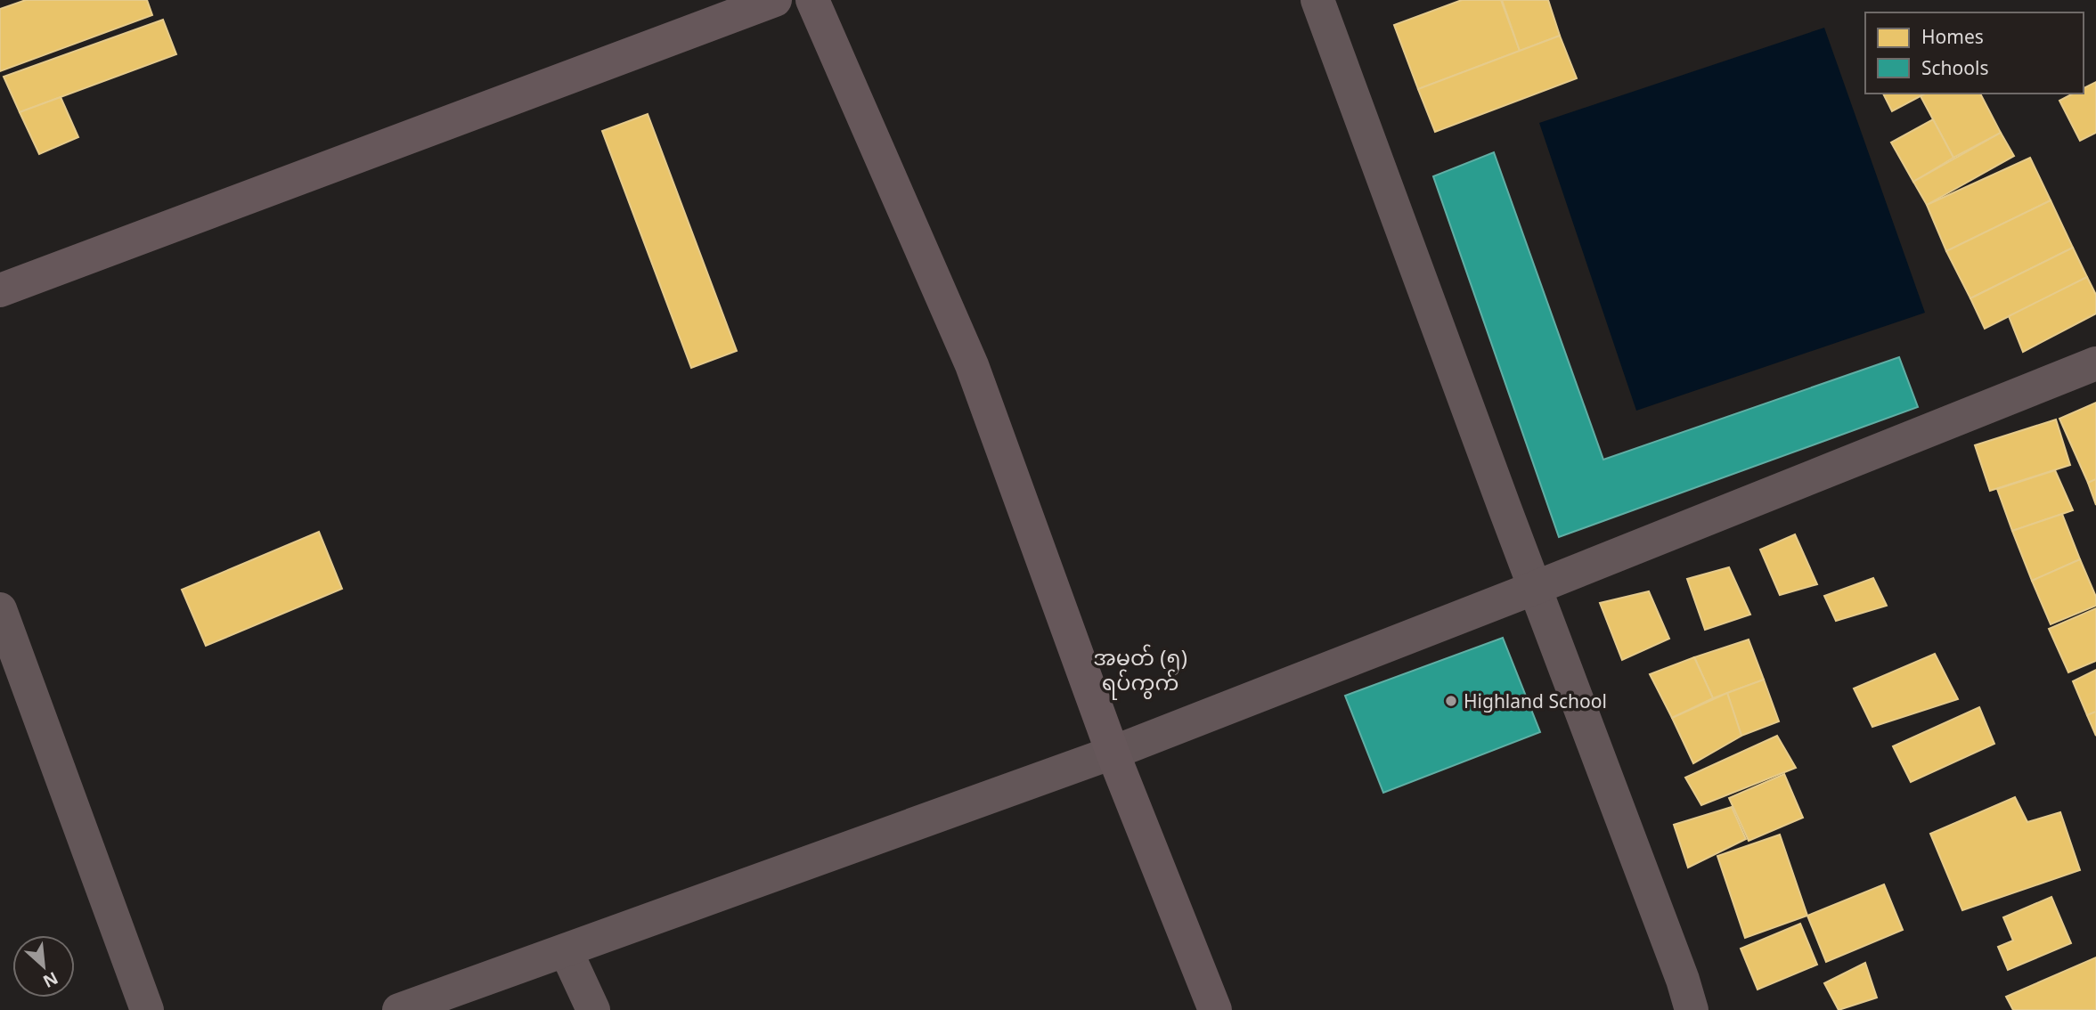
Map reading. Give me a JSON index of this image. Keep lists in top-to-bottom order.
{
  "districts": ["အမှတ် (၅) ရပ်ကွက်"],
  "places": ["Highland School"],
  "legend": ["Homes", "Schools"],
  "north": "bottom right"
}
